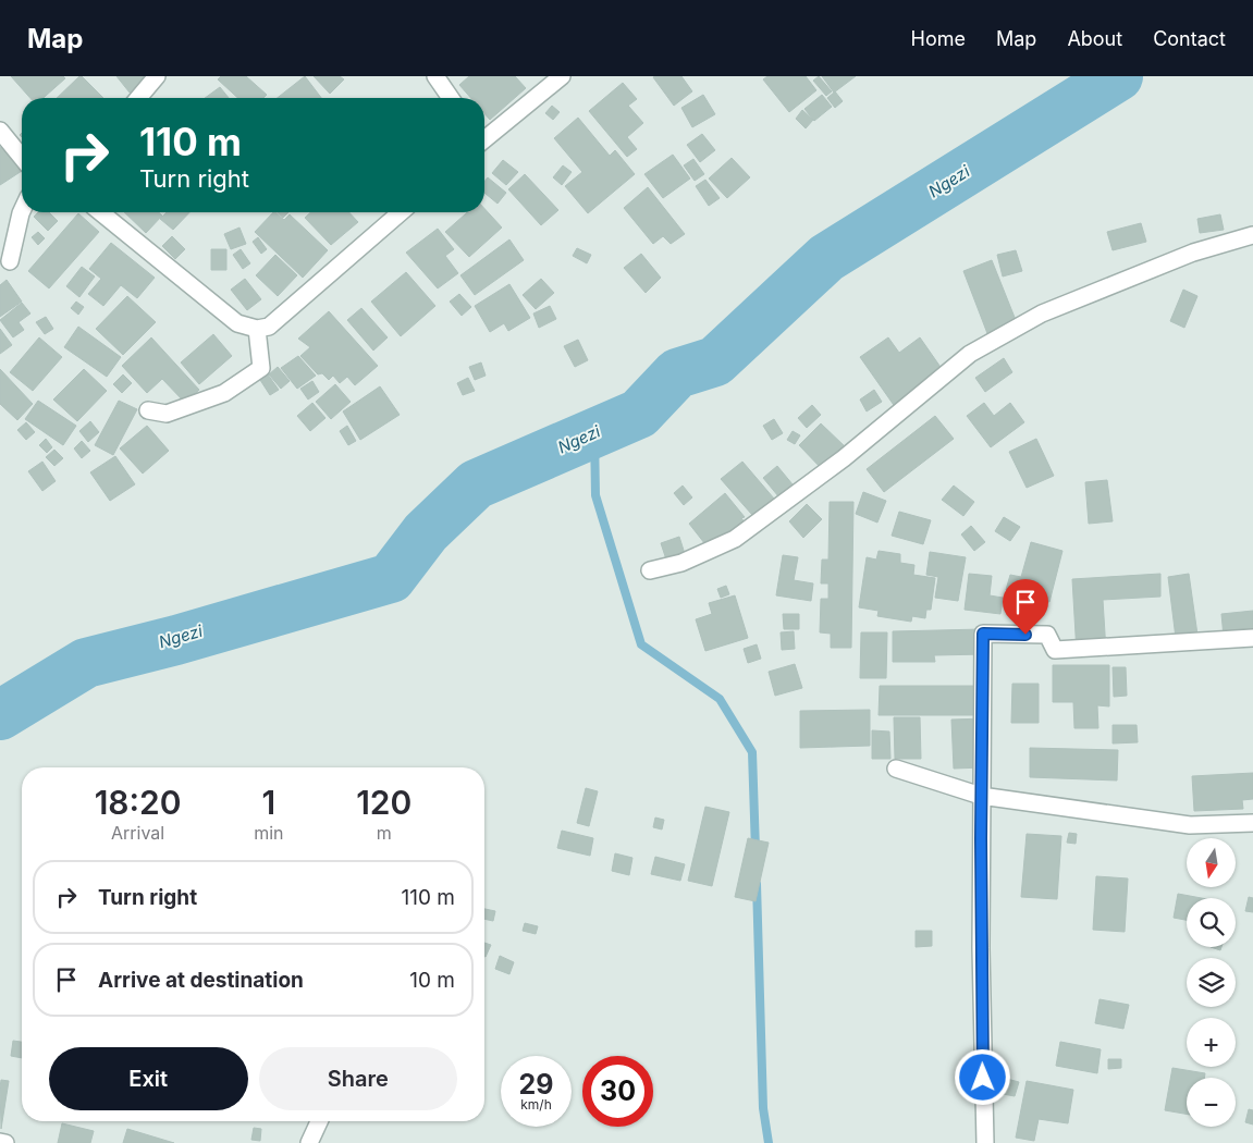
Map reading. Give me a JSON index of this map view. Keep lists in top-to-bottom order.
{
  "water": ["Ngezi"],
  "north": "bottom",
  "page": {
    "header": "Map",
    "nav": [
      "Home",
      "Map",
      "About",
      "Contact"
    ],
    "turn": ["110 m", "Turn right"],
    "eta": [
      "18:20",
      "Arrival",
      "1",
      "min",
      "120",
      "m"
    ],
    "map_buttons": ["+", "−"],
    "list": [
      {
        "name": "Turn right",
        "value": "110 m"
      },
      {
        "name": "Arrive at destination",
        "value": "10 m"
      }
    ],
    "buttons": ["Exit", "Share"],
    "speed": "29 km/h",
    "limit": "30"
  }
}
